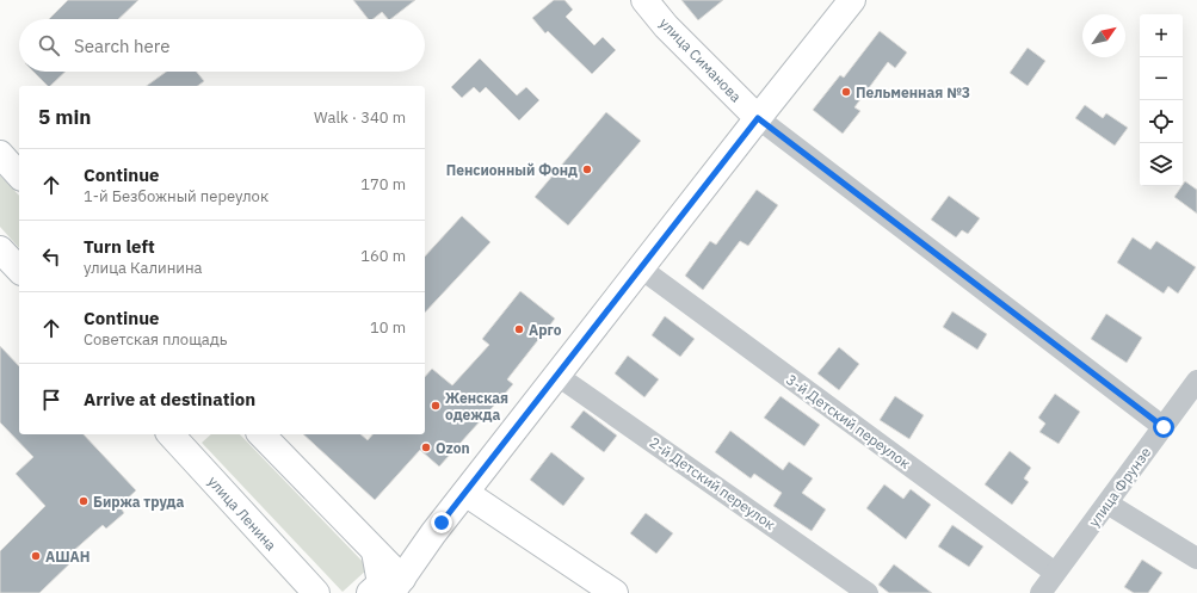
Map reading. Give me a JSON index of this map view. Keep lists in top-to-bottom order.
{
  "streets": {
    "main road": ["улица Симанова", "улица Ленина"],
    "street": ["3-й Детский переулок", "2-й Детский переулок", "улица Фрунзе"]
  },
  "crossings": [
    ["3-й Детский переулок", "улица Фрунзе"]
  ],
  "places": [
    "Пельменная №3",
    "Пенсионный Фонд",
    "Арго",
    "Женская одежда",
    "Ozon",
    "Биржа труда",
    "АШАН"
  ],
  "north": "top right",
  "page": {
    "map_buttons": ["+", "−"],
    "search": "Search here",
    "heading": ["5 min", "Walk · 340 m"],
    "list": [
      ["Continue", "1-й Безбожный переулок", "170 m"],
      ["Turn left", "улица Калинина", "160 m"],
      ["Continue", "Советская площадь", "10 m"],
      "Arrive at destination"
    ]
  }
}
